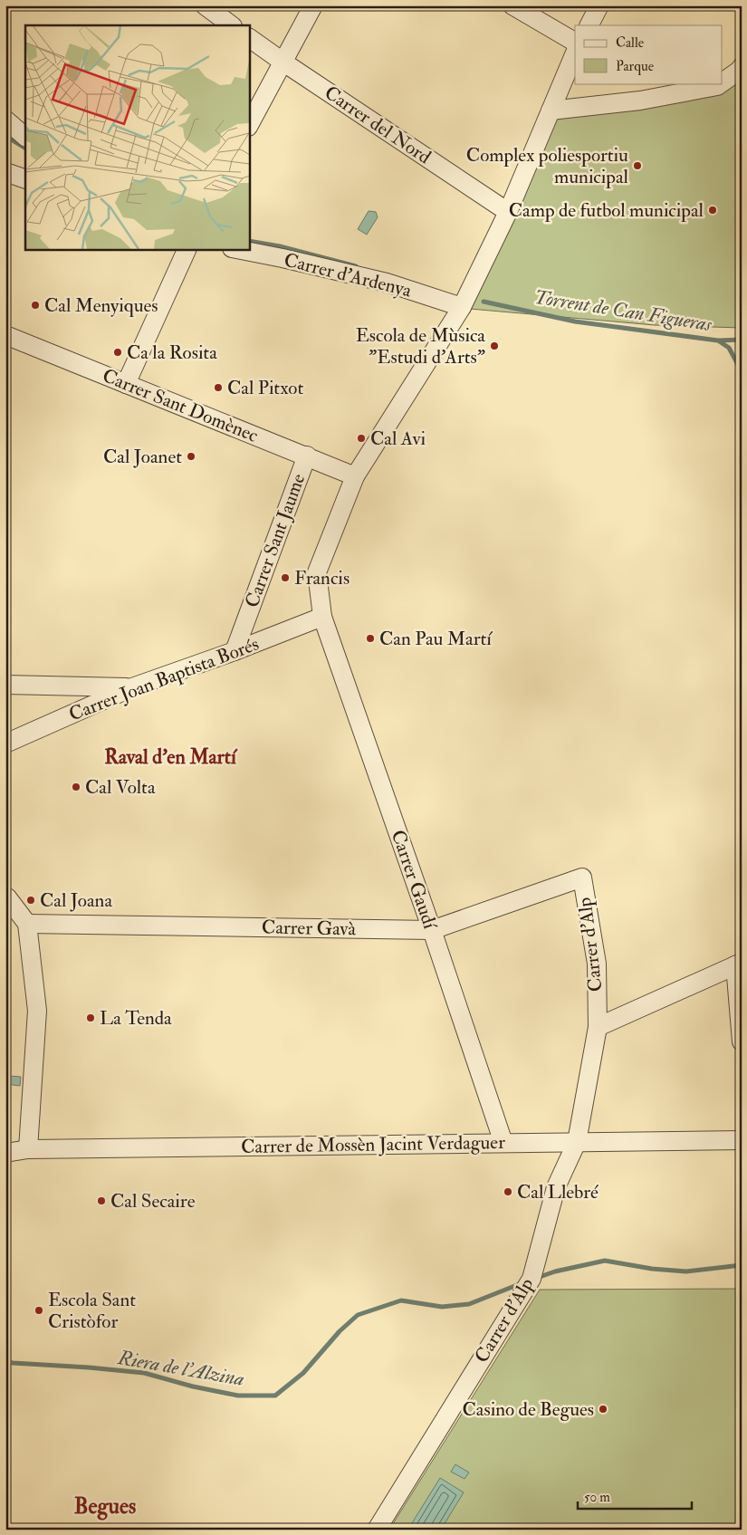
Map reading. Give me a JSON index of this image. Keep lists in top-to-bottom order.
{
  "streets": {
    "street": [
      "Carrer del Nord",
      "Carrer d'Ardenya",
      "Carrer Sant Domènec",
      "Carrer Sant Jaume",
      "Carrer Joan Baptista Borés",
      "Carrer Gaudí",
      "Carrer Gavà",
      "Carrer d'Alp",
      "Carrer de Mossèn Jacint Verdaguer"
    ]
  },
  "crossings": [
    ["Carrer del Nord", "Carrer Gaudí"],
    ["Carrer d'Ardenya", "Carrer Gaudí"],
    ["Carrer Sant Domènec", "Carrer Sant Jaume"],
    ["Carrer Sant Domènec", "Carrer Gaudí"],
    ["Carrer Sant Jaume", "Carrer Joan Baptista Borés"],
    ["Carrer Joan Baptista Borés", "Carrer Gaudí"],
    ["Carrer Gaudí", "Carrer Gavà"],
    ["Carrer Gaudí", "Carrer de Mossèn Jacint Verdaguer"],
    ["Carrer Gavà", "Carrer d'Alp"],
    ["Carrer d'Alp", "Carrer de Mossèn Jacint Verdaguer"]
  ],
  "districts": ["Raval d'en Martí", "Begues"],
  "water": ["Torrent de Can Figueras", "Riera de l'Alzina"],
  "places": [
    "Complex poliesportiu municipal",
    "Camp de futbol municipal",
    "Cal Menyiques",
    "Escola de Mùsica \"Estudi d'Arts\"",
    "Ca la Rosita",
    "Cal Pitxot",
    "Cal Avi",
    "Cal Joanet",
    "Francis",
    "Can Pau Martí",
    "Cal Volta",
    "Cal Joana",
    "La Tenda",
    "Cal Llebré",
    "Cal Secaire",
    "Escola Sant Cristòfor",
    "Casino de Begues"
  ],
  "legend": ["Calle", "Parque"],
  "scale_bar": "50 m"
}
